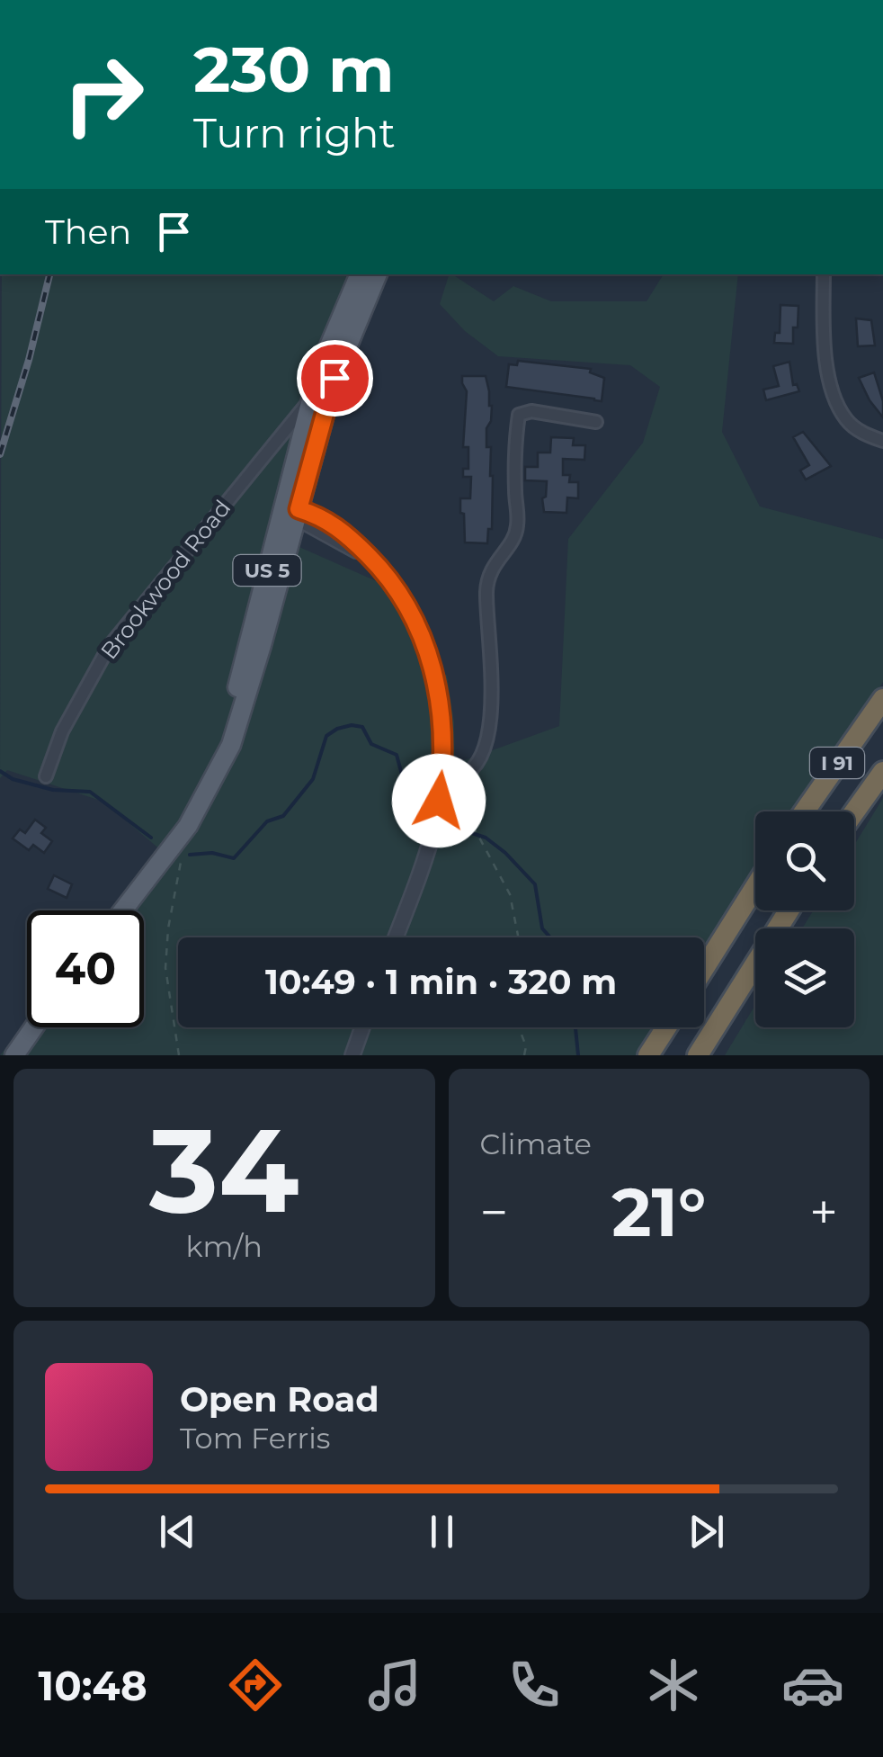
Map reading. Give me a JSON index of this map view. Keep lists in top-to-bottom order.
{
  "streets": {
    "highway": ["I 91"],
    "main road": ["US 5"],
    "street": ["Brookwood Road"]
  },
  "crossings": [
    ["US 5", "Brookwood Road"]
  ],
  "page": {
    "turn": ["230 m", "Turn right"],
    "then": "Then",
    "limit": "40",
    "trip": "10:49 · 1 min · 320 m",
    "tile": [
      ["34", "km/h"],
      "Climate"
    ],
    "heat": ["−", "21°", "+"],
    "song": ["Open Road", "Tom Ferris"],
    "tabs": "10:48"
  }
}
